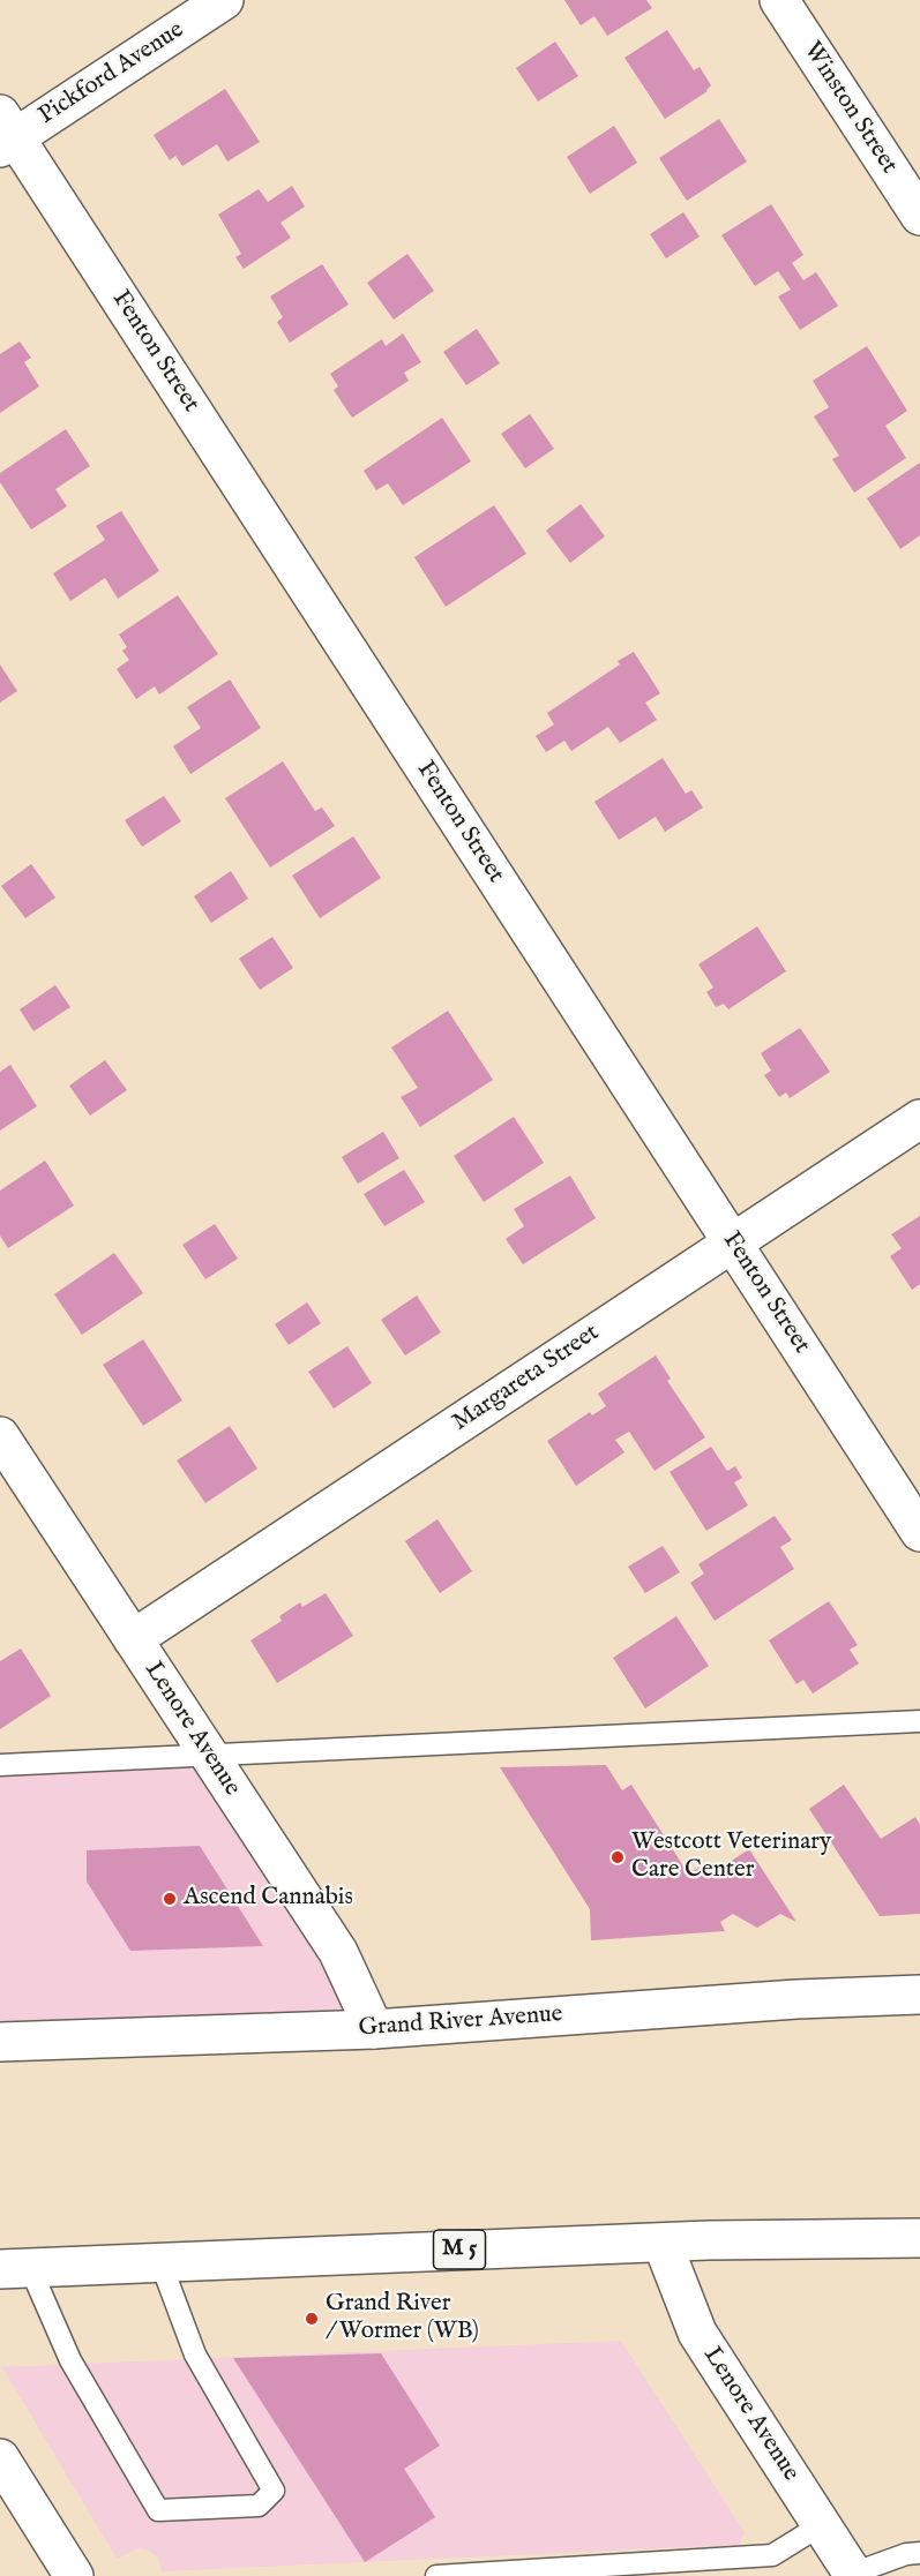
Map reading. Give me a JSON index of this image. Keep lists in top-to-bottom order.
{
  "streets": {
    "street": [
      "Pickford Avenue",
      "Winston Street",
      "Fenton Street",
      "Margareta Street",
      "Lenore Avenue",
      "Grand River Avenue",
      "M 5"
    ]
  },
  "crossings": [
    ["Pickford Avenue", "Fenton Street"],
    ["Fenton Street", "Margareta Street"],
    ["Margareta Street", "Lenore Avenue"],
    ["Lenore Avenue", "Grand River Avenue"],
    ["Lenore Avenue", "M 5"]
  ],
  "places": ["Westcott Veterinary Care Center", "Ascend Cannabis", "Grand River / Wormer (WB)"]
}
